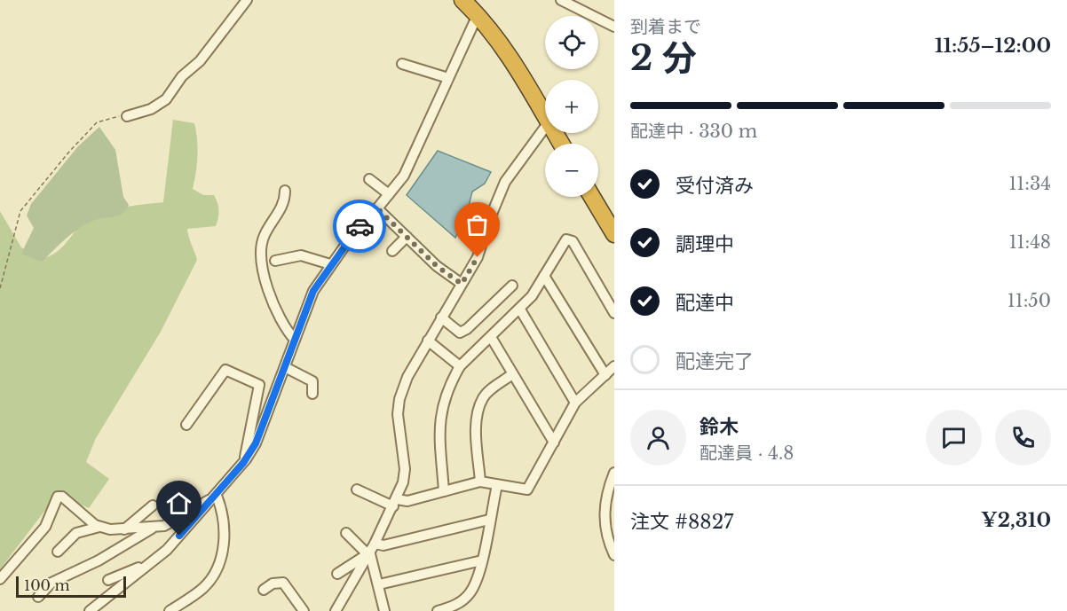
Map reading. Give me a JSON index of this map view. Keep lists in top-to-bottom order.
{
  "scale_bar": "100 m",
  "page": {
    "heading": ["2 分", "到着まで", "11:55–12:00"],
    "panel": [
      "鈴木",
      "配達員 · 4.8",
      "注文 #8827",
      "¥2,310"
    ],
    "map_buttons": ["+", "−"],
    "bar": "配達中 · 330 m",
    "list": [
      ["受付済み", "11:34"],
      ["調理中", "11:48"],
      ["配達中", "11:50"],
      "配達完了"
    ],
    "scale": "100 m"
  }
}
